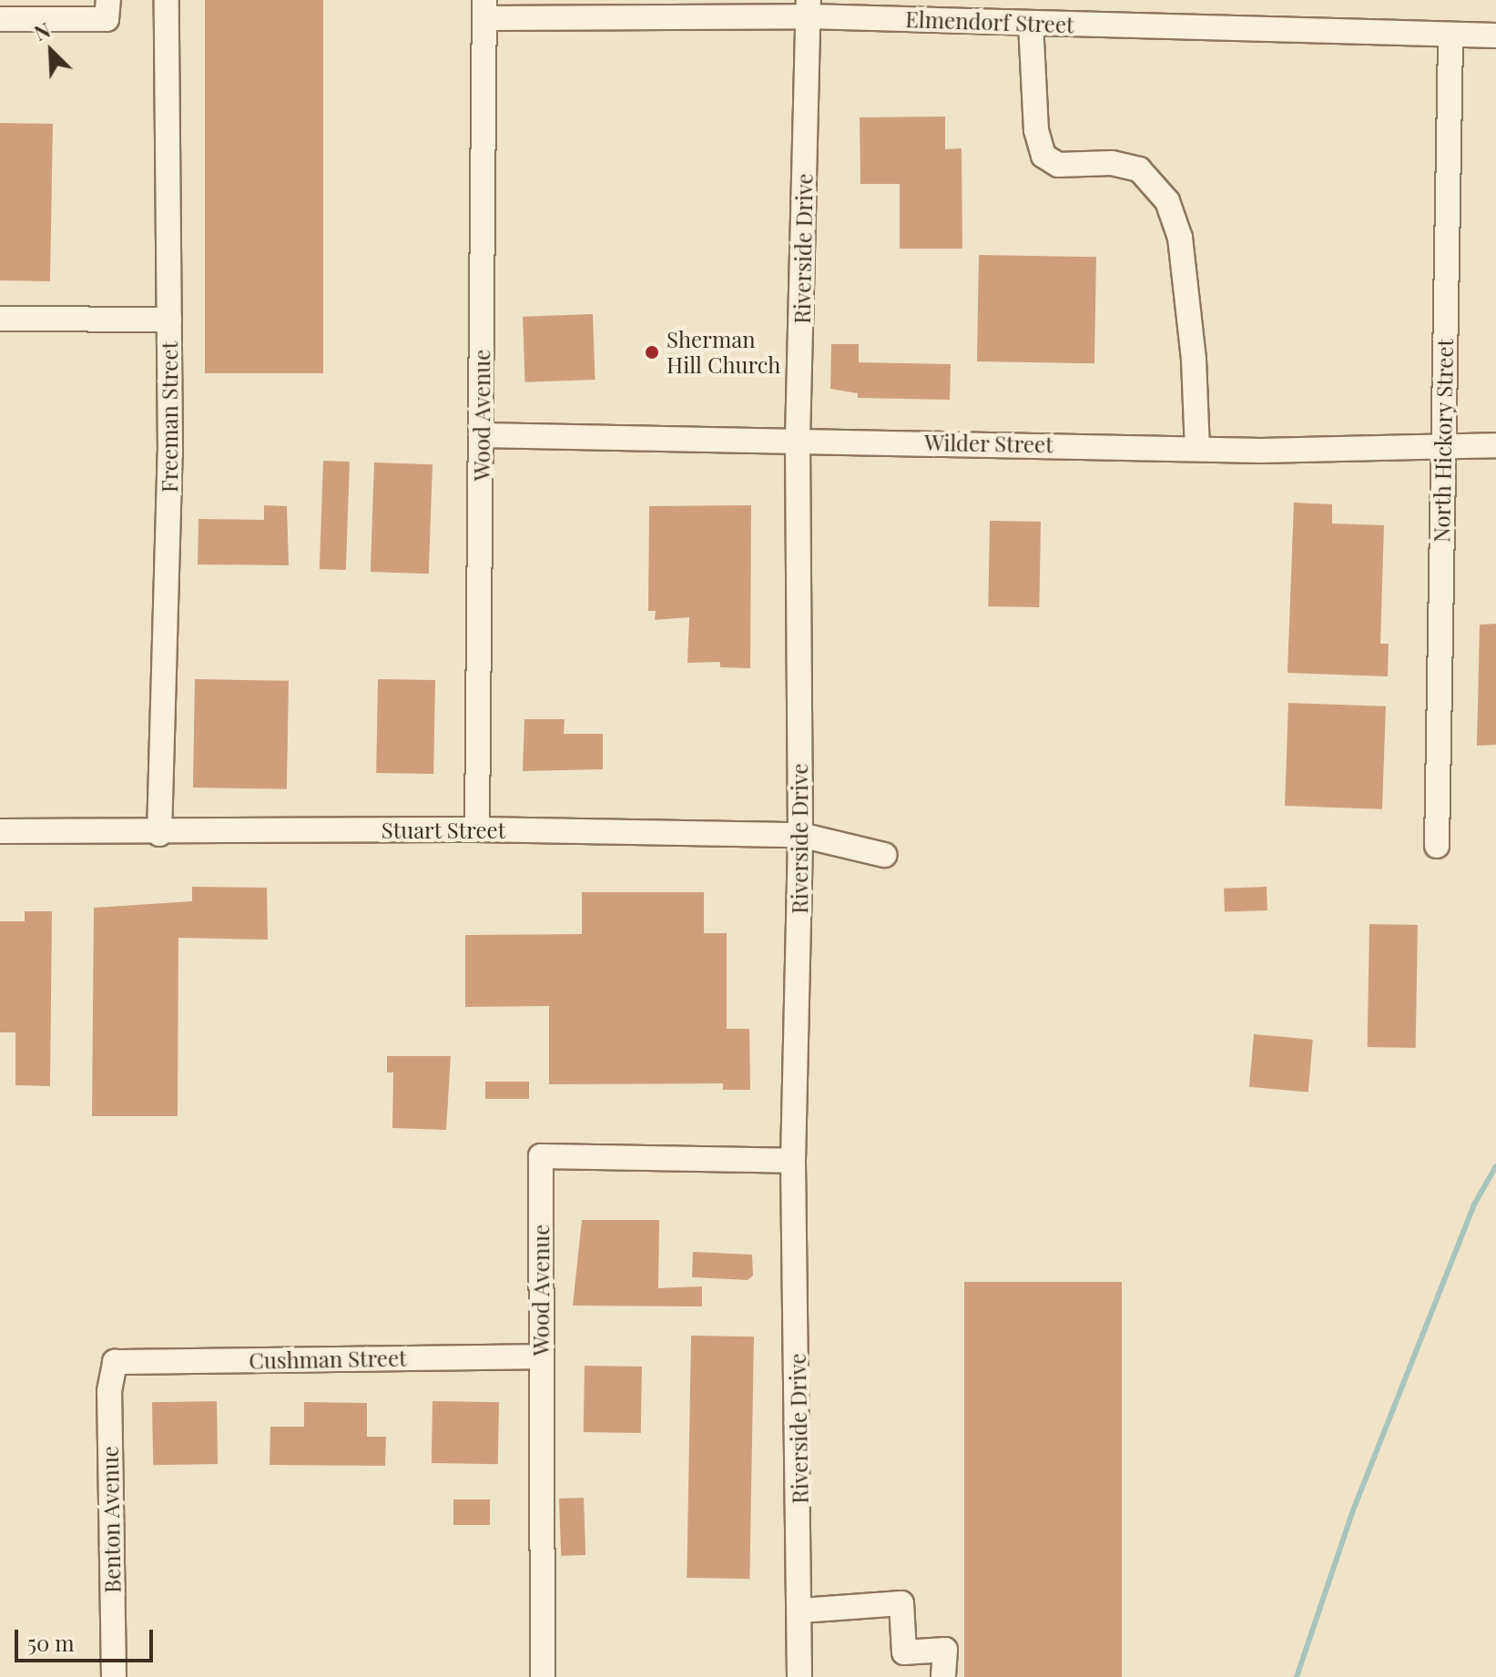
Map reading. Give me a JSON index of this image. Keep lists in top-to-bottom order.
{
  "streets": {
    "street": [
      "Elmendorf Street",
      "Riverside Drive",
      "Wood Avenue",
      "Freeman Street",
      "North Hickory Street",
      "Wilder Street",
      "Stuart Street",
      "Cushman Street",
      "Benton Avenue"
    ]
  },
  "crossings": [
    ["Elmendorf Street", "Riverside Drive"],
    ["Elmendorf Street", "Wood Avenue"],
    ["Elmendorf Street", "North Hickory Street"],
    ["Riverside Drive", "Wood Avenue"],
    ["Riverside Drive", "Wilder Street"],
    ["Riverside Drive", "Stuart Street"],
    ["Wood Avenue", "Wilder Street"],
    ["Wood Avenue", "Stuart Street"],
    ["Wood Avenue", "Cushman Street"],
    ["Freeman Street", "Stuart Street"],
    ["North Hickory Street", "Wilder Street"],
    ["Cushman Street", "Benton Avenue"]
  ],
  "places": ["Sherman Hill Church"],
  "scale_bar": "50 m",
  "north": "top left"
}
